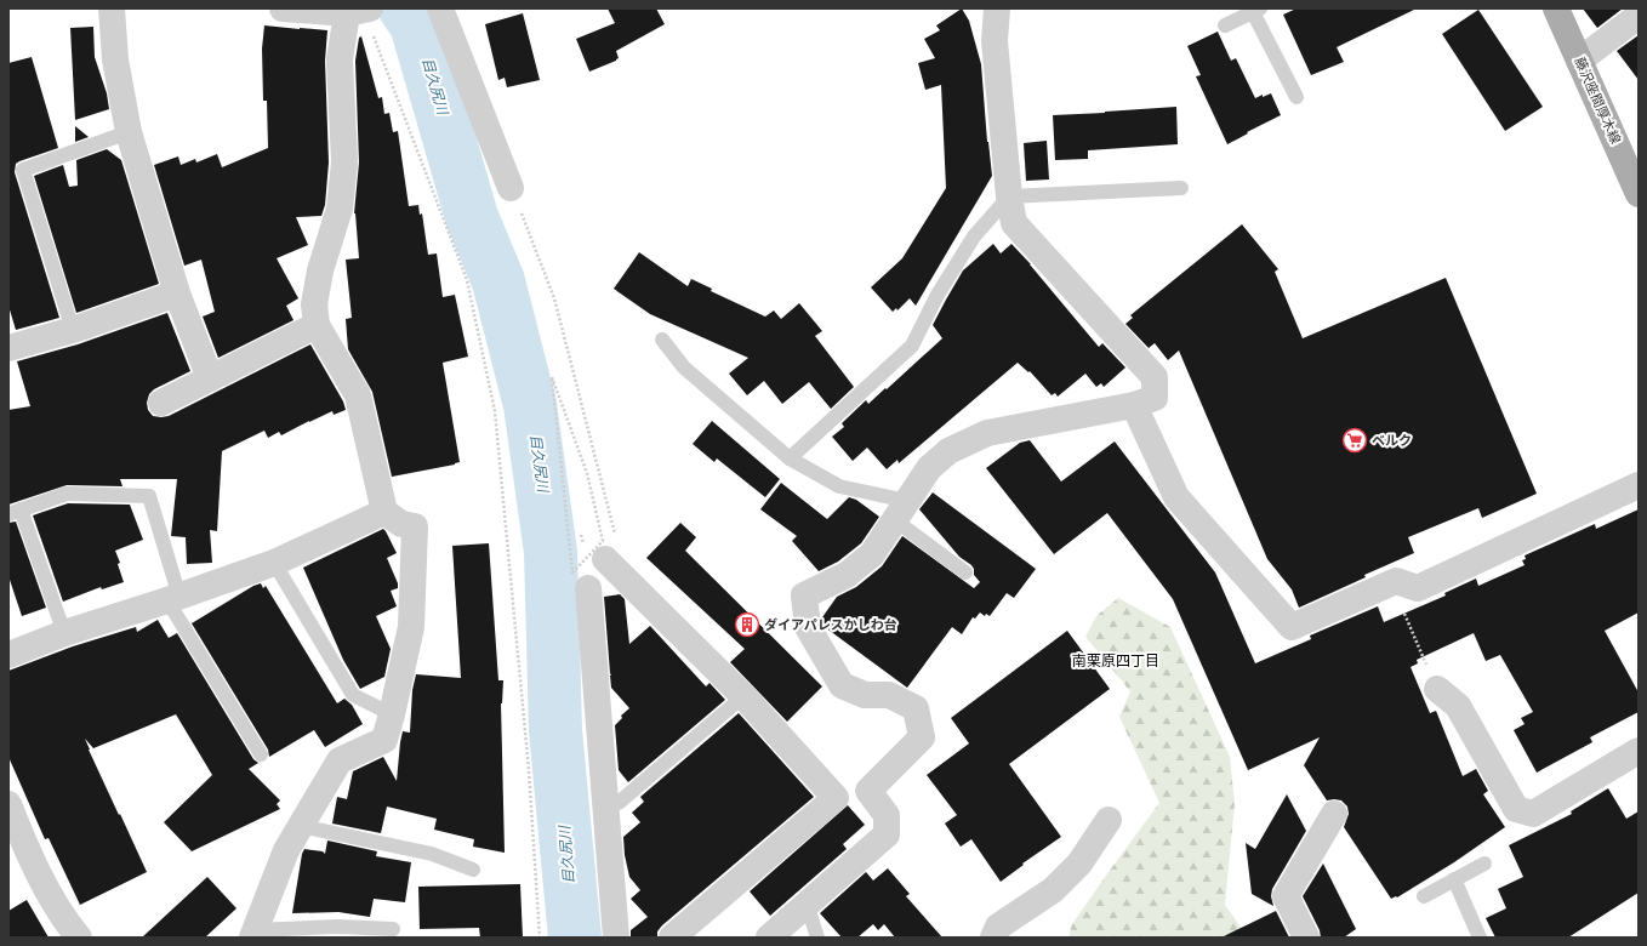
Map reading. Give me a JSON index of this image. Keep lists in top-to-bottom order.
{
  "streets": {
    "main road": ["藤沢座間厚木線"]
  },
  "districts": ["南栗原四丁目"],
  "water": ["目久尻川"],
  "places": {
    "supermarket": ["ベルク"],
    "building": ["ダイアパレスかしわ台"]
  }
}
